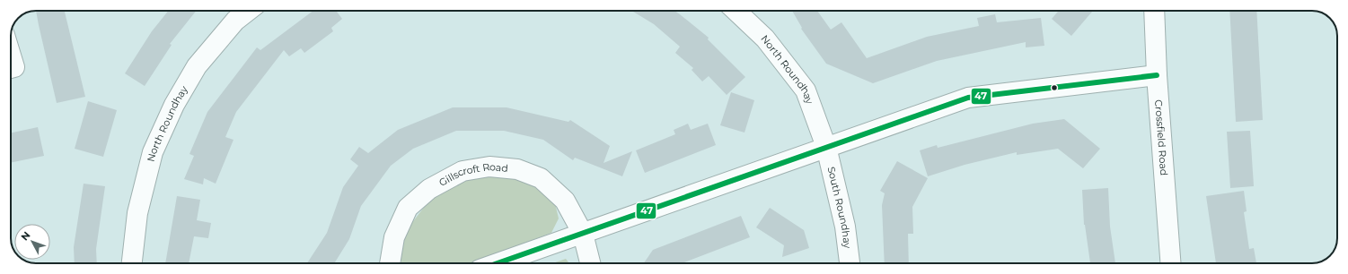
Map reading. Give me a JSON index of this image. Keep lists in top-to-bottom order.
{
  "streets": {
    "street": [
      "North Roundhay",
      "Crossfield Road",
      "Gillscroft Road",
      "South Roundhay"
    ]
  },
  "crossings": [
    ["North Roundhay", "South Roundhay"]
  ],
  "lines": ["transit line 47"],
  "north": "top left"
}
